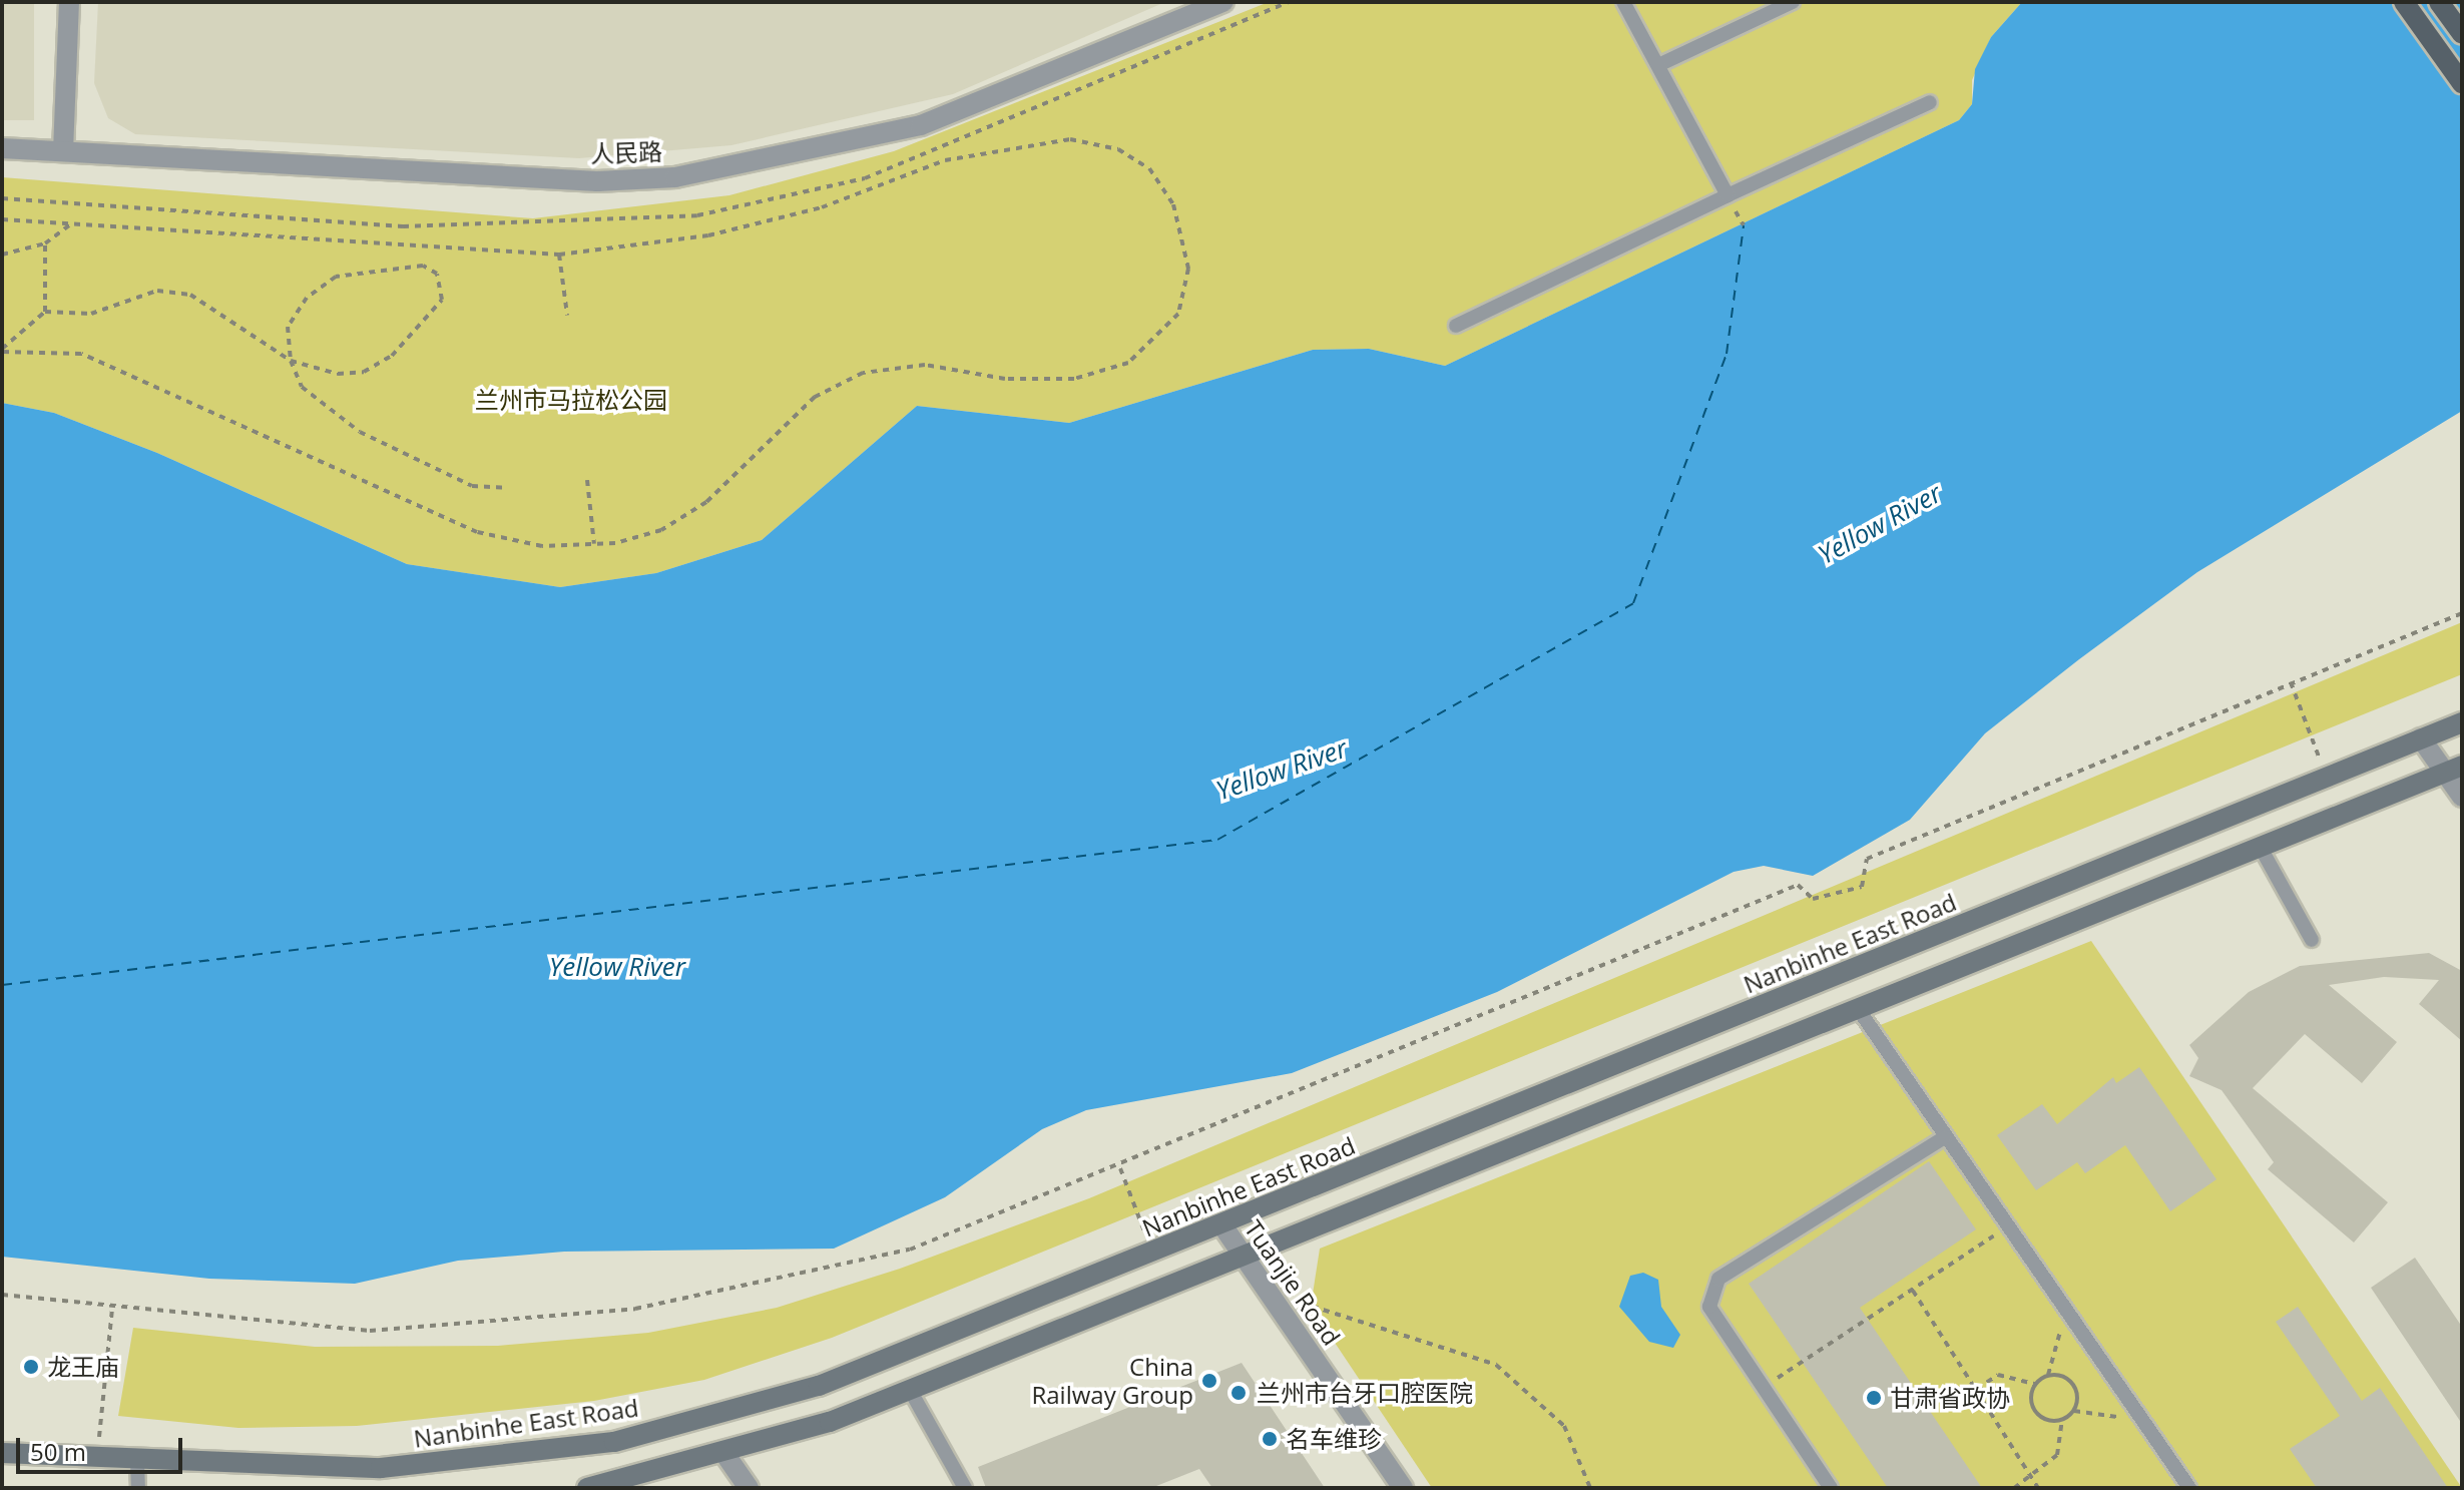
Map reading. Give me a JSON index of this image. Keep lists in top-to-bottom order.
{
  "streets": {
    "main road": ["Nanbinhe East Road"],
    "street": ["人民路", "Tuanjie Road"]
  },
  "crossings": [
    ["Nanbinhe East Road", "Tuanjie Road"]
  ],
  "water": ["Yellow River"],
  "parks": ["兰州市马拉松公园"],
  "places": [
    "龙王庙",
    "China Railway Group",
    "兰州市台牙口腔医院",
    "甘肃省政协",
    "名车维珍"
  ],
  "scale_bar": "50 m"
}
